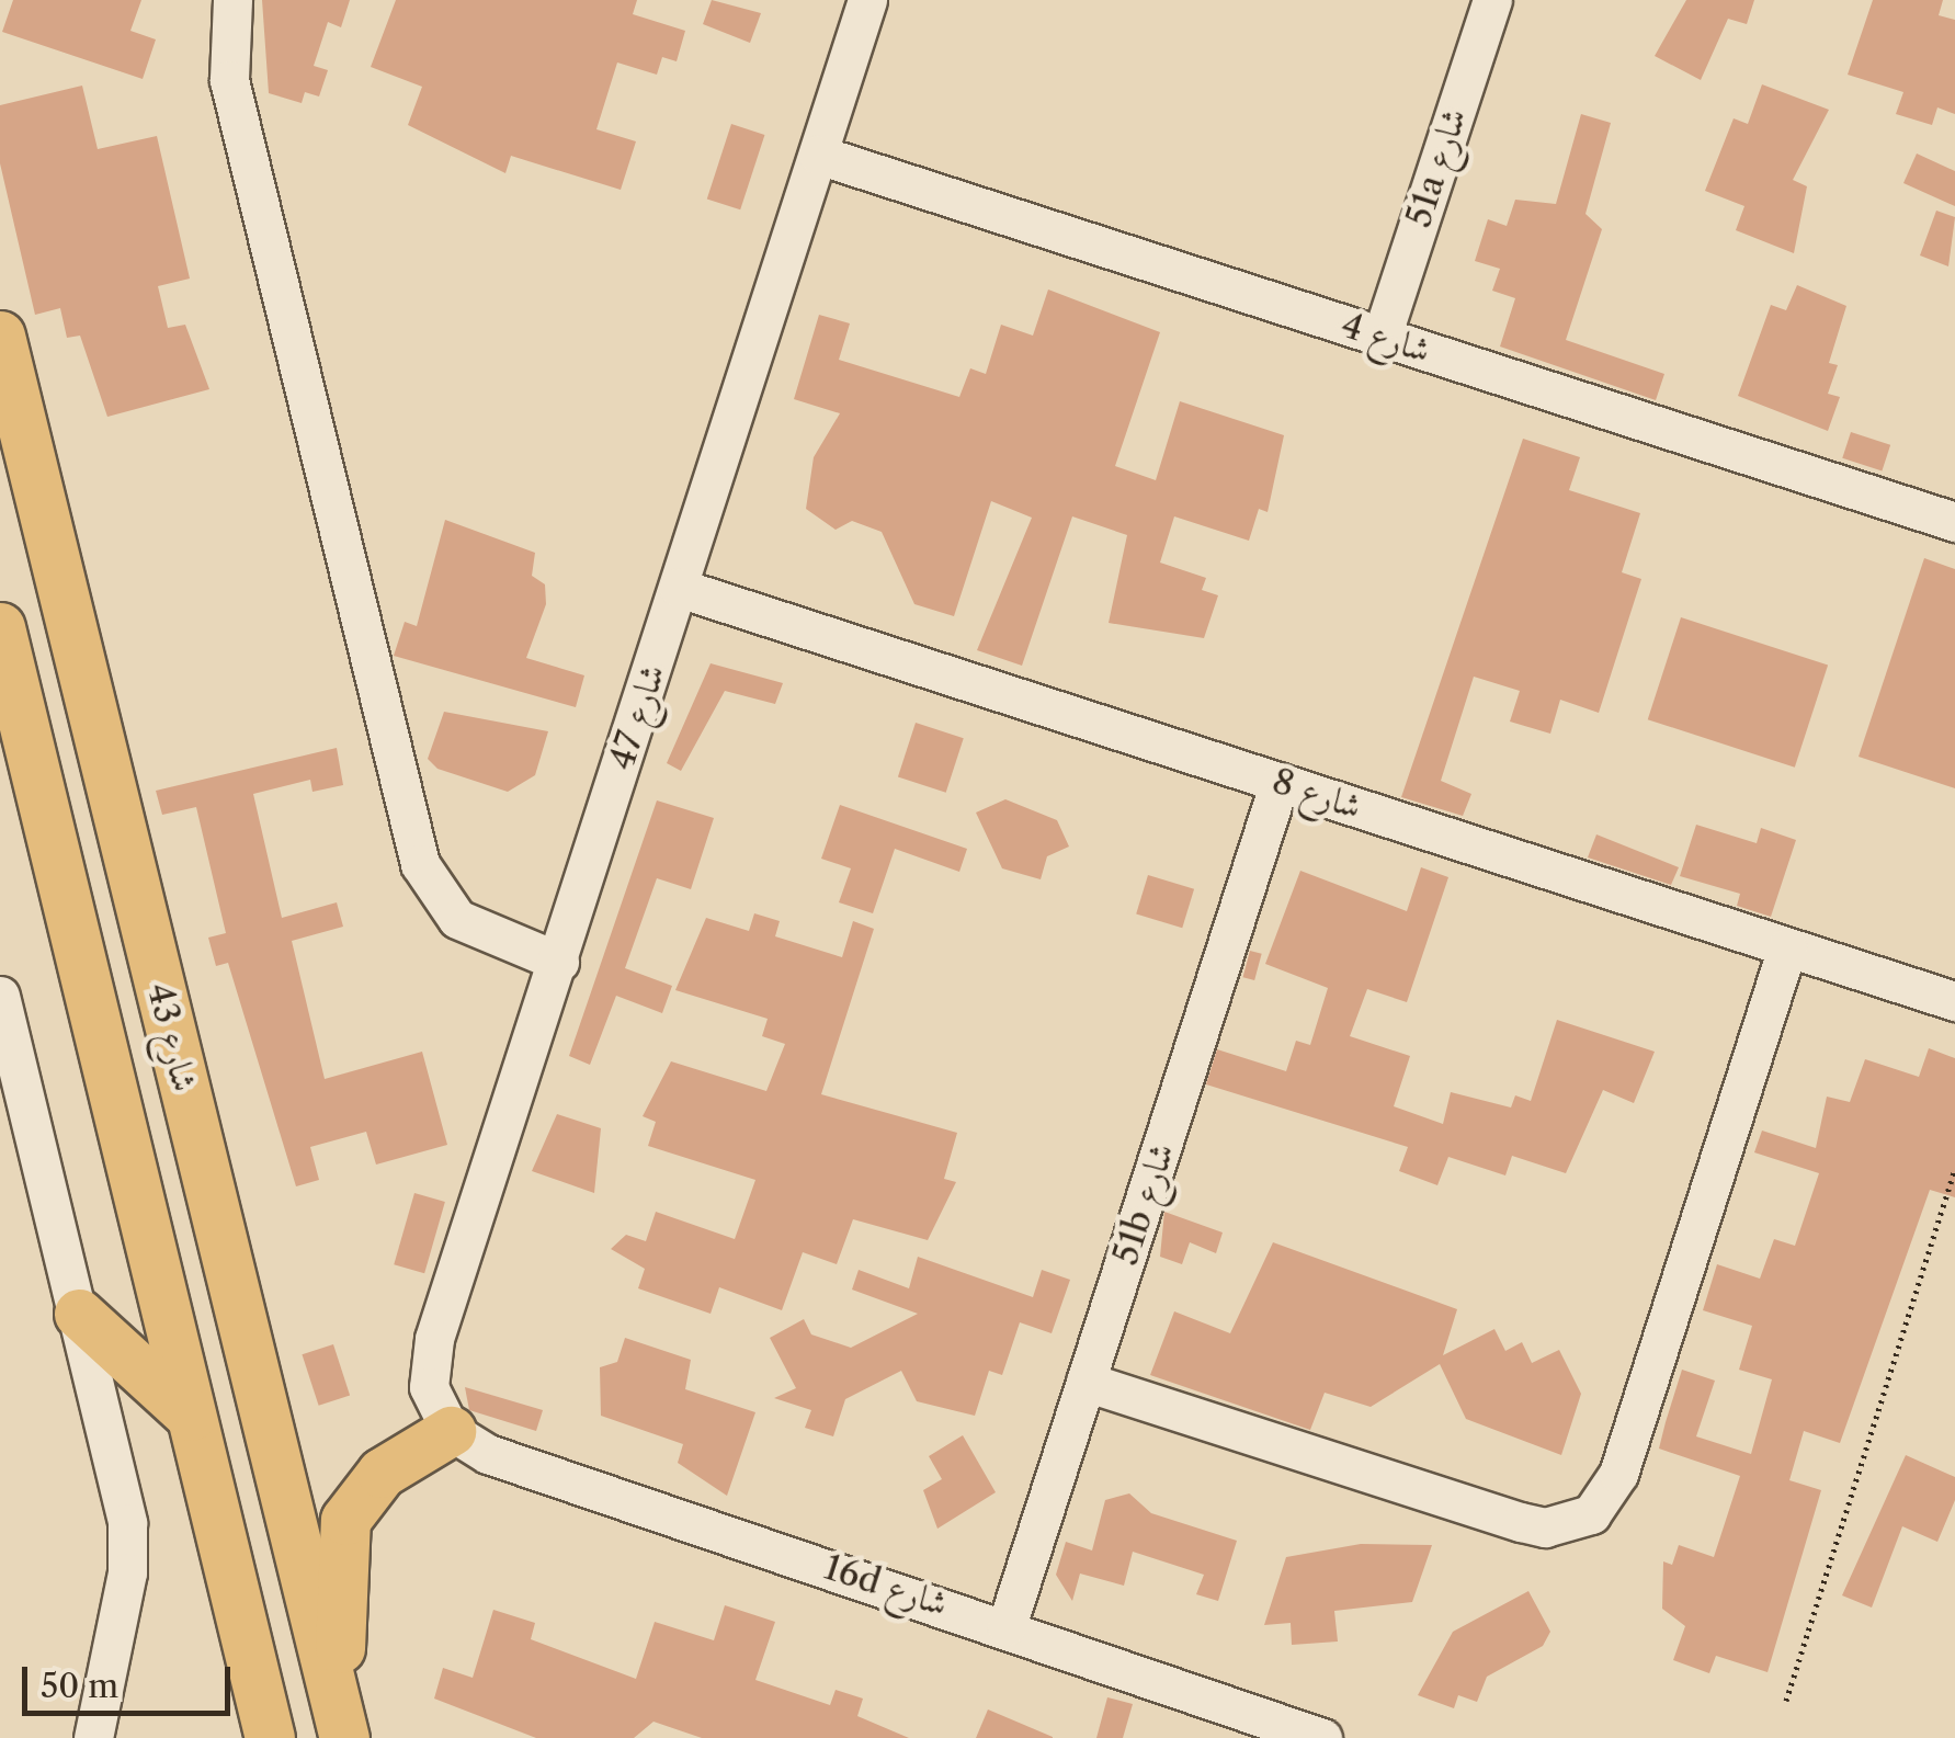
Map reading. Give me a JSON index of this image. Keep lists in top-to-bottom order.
{
  "streets": {
    "main road": ["شارع 43"],
    "street": [
      "51a شارع",
      "شارع 4",
      "شارع 47",
      "شارع 8",
      "51b شارع",
      "16d شارع"
    ]
  },
  "crossings": [
    ["51a شارع", "شارع 4"],
    ["شارع 4", "شارع 47"],
    ["شارع 47", "شارع 8"],
    ["شارع 47", "16d شارع"],
    ["شارع 8", "51b شارع"],
    ["51b شارع", "16d شارع"]
  ],
  "scale_bar": "50 m"
}
